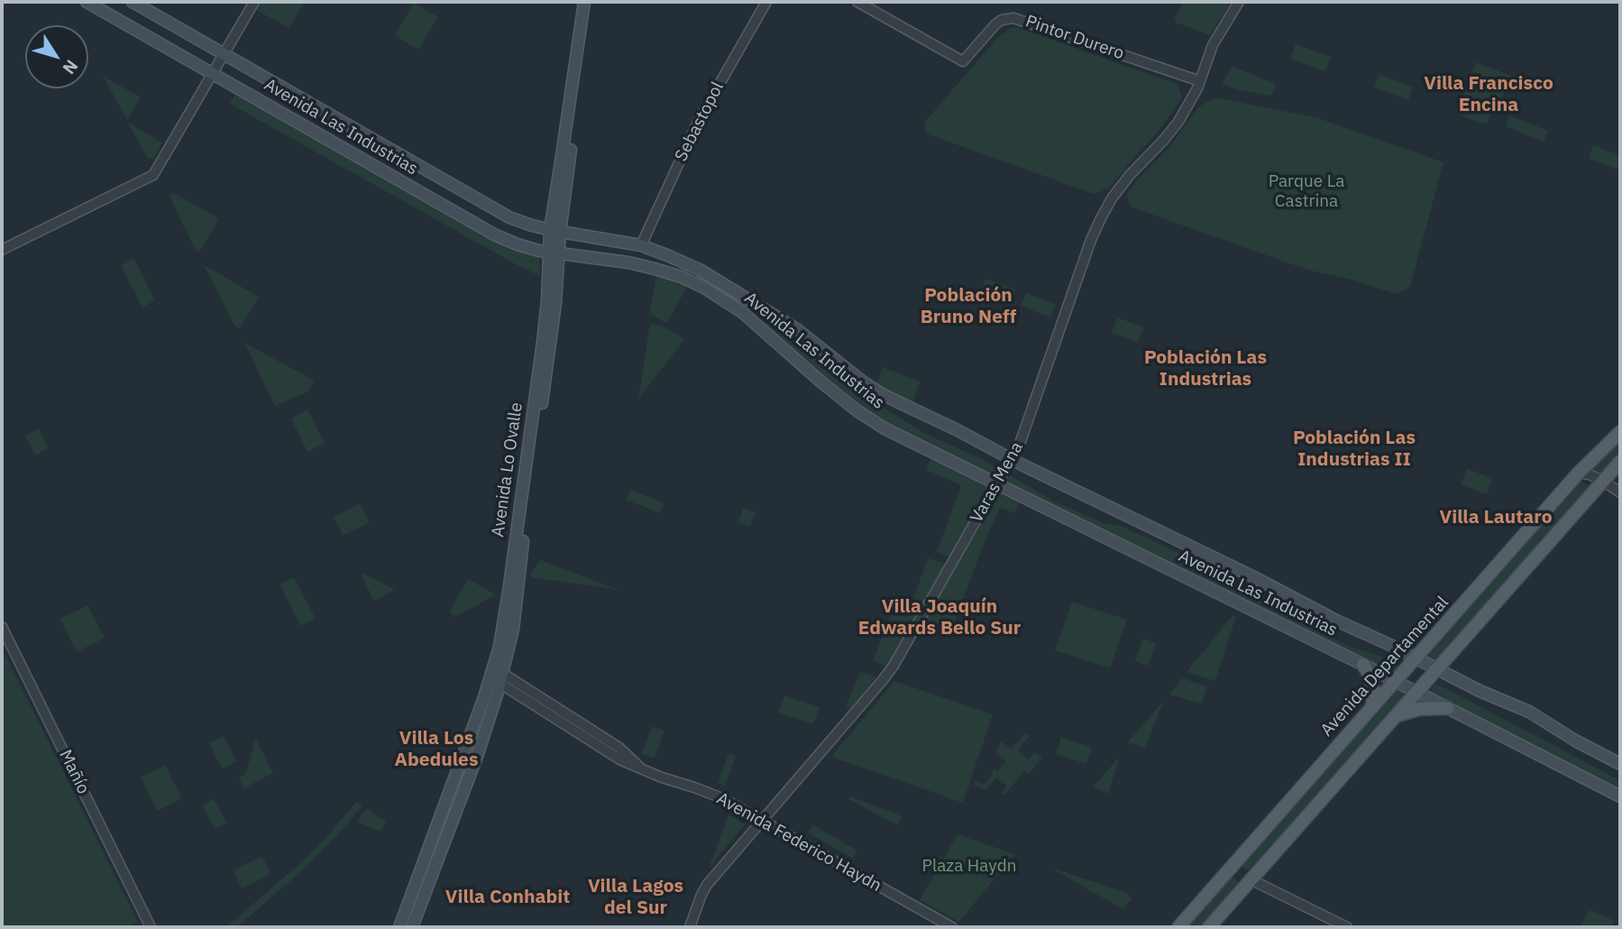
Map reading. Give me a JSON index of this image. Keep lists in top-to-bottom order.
{
  "streets": {
    "main road": ["Avenida Las Industrias", "Avenida Lo Ovalle", "Avenida Departamental"],
    "street": [
      "Pintor Durero",
      "Sebastopol",
      "Varas Mena",
      "Mañío",
      "Avenida Federico Haydn"
    ]
  },
  "crossings": [
    ["Pintor Durero", "Varas Mena"],
    ["Sebastopol", "Avenida Las Industrias"],
    ["Avenida Las Industrias", "Avenida Lo Ovalle"],
    ["Avenida Las Industrias", "Varas Mena"],
    ["Avenida Las Industrias", "Avenida Departamental"],
    ["Avenida Lo Ovalle", "Avenida Federico Haydn"],
    ["Varas Mena", "Avenida Federico Haydn"]
  ],
  "districts": [
    "Villa Francisco Encina",
    "Población Bruno Neff",
    "Población Las Industrias",
    "Población Las Industrias II",
    "Villa Lautaro",
    "Villa Joaquín Edwards Bello Sur",
    "Villa Los Abedules",
    "Villa Lagos del Sur",
    "Villa Conhabit"
  ],
  "parks": ["Parque La Castrina", "Plaza Haydn"],
  "north": "bottom right"
}
